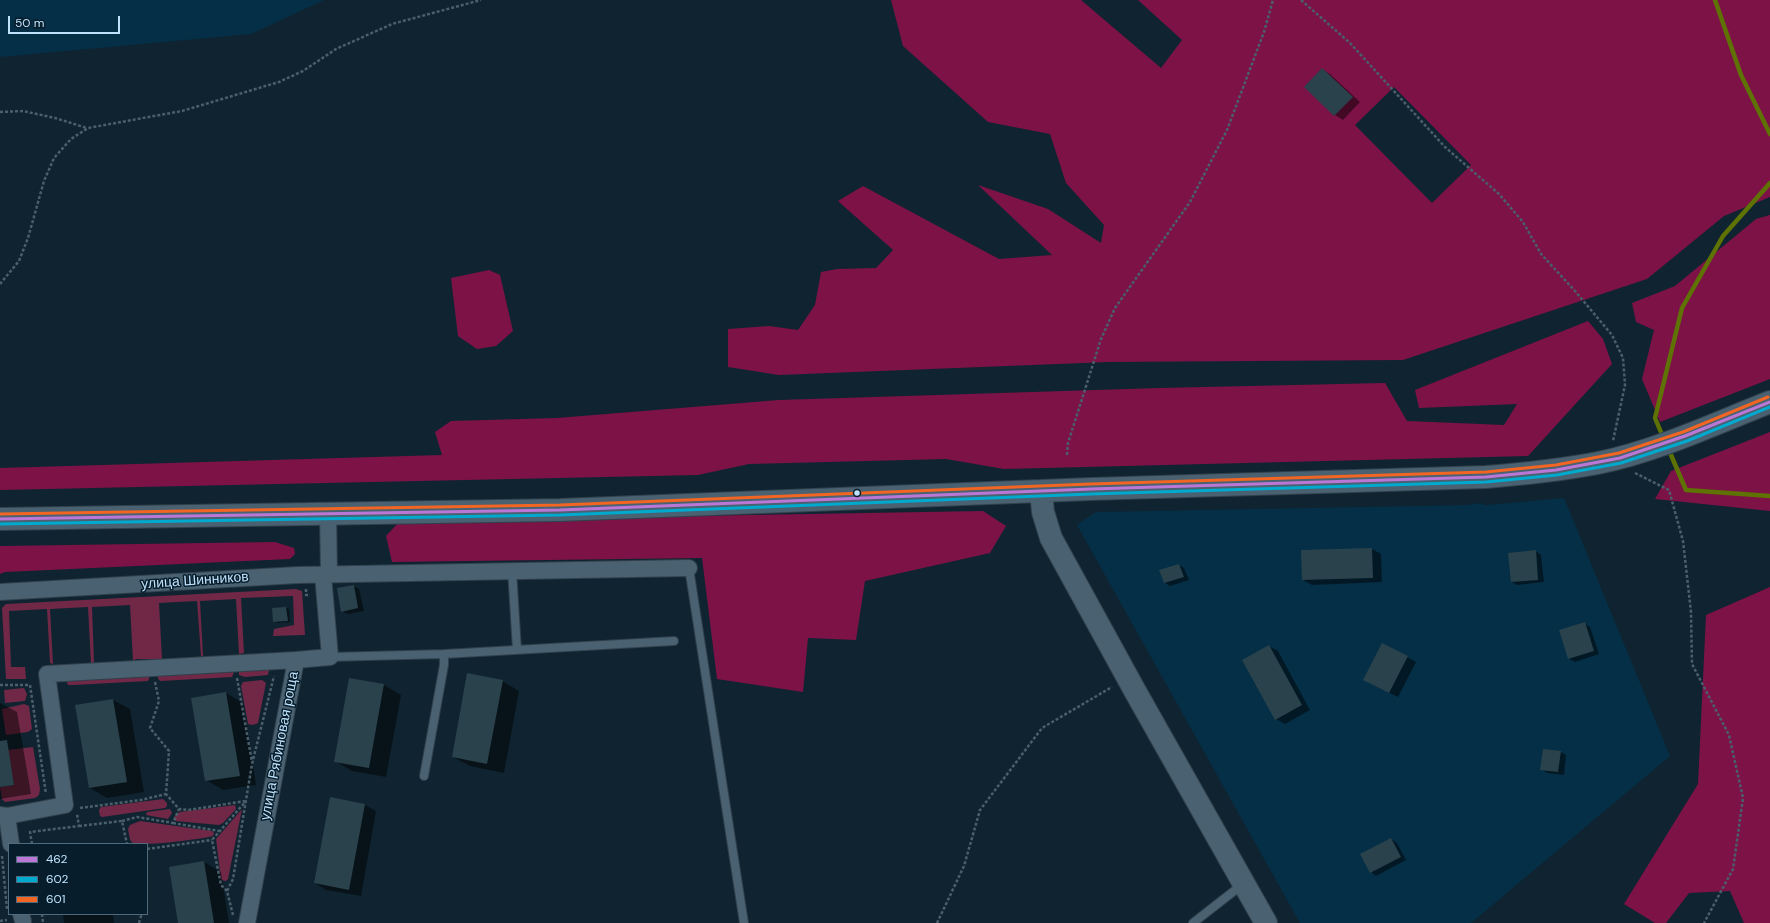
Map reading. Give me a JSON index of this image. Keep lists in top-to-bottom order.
{
  "streets": {
    "street": ["улица Шинников", "улица Рябиновая роща"]
  },
  "lines": ["transit line 601", "transit line 462", "transit line 602"],
  "legend": ["462", "602", "601"],
  "scale_bar": "50 m"
}
